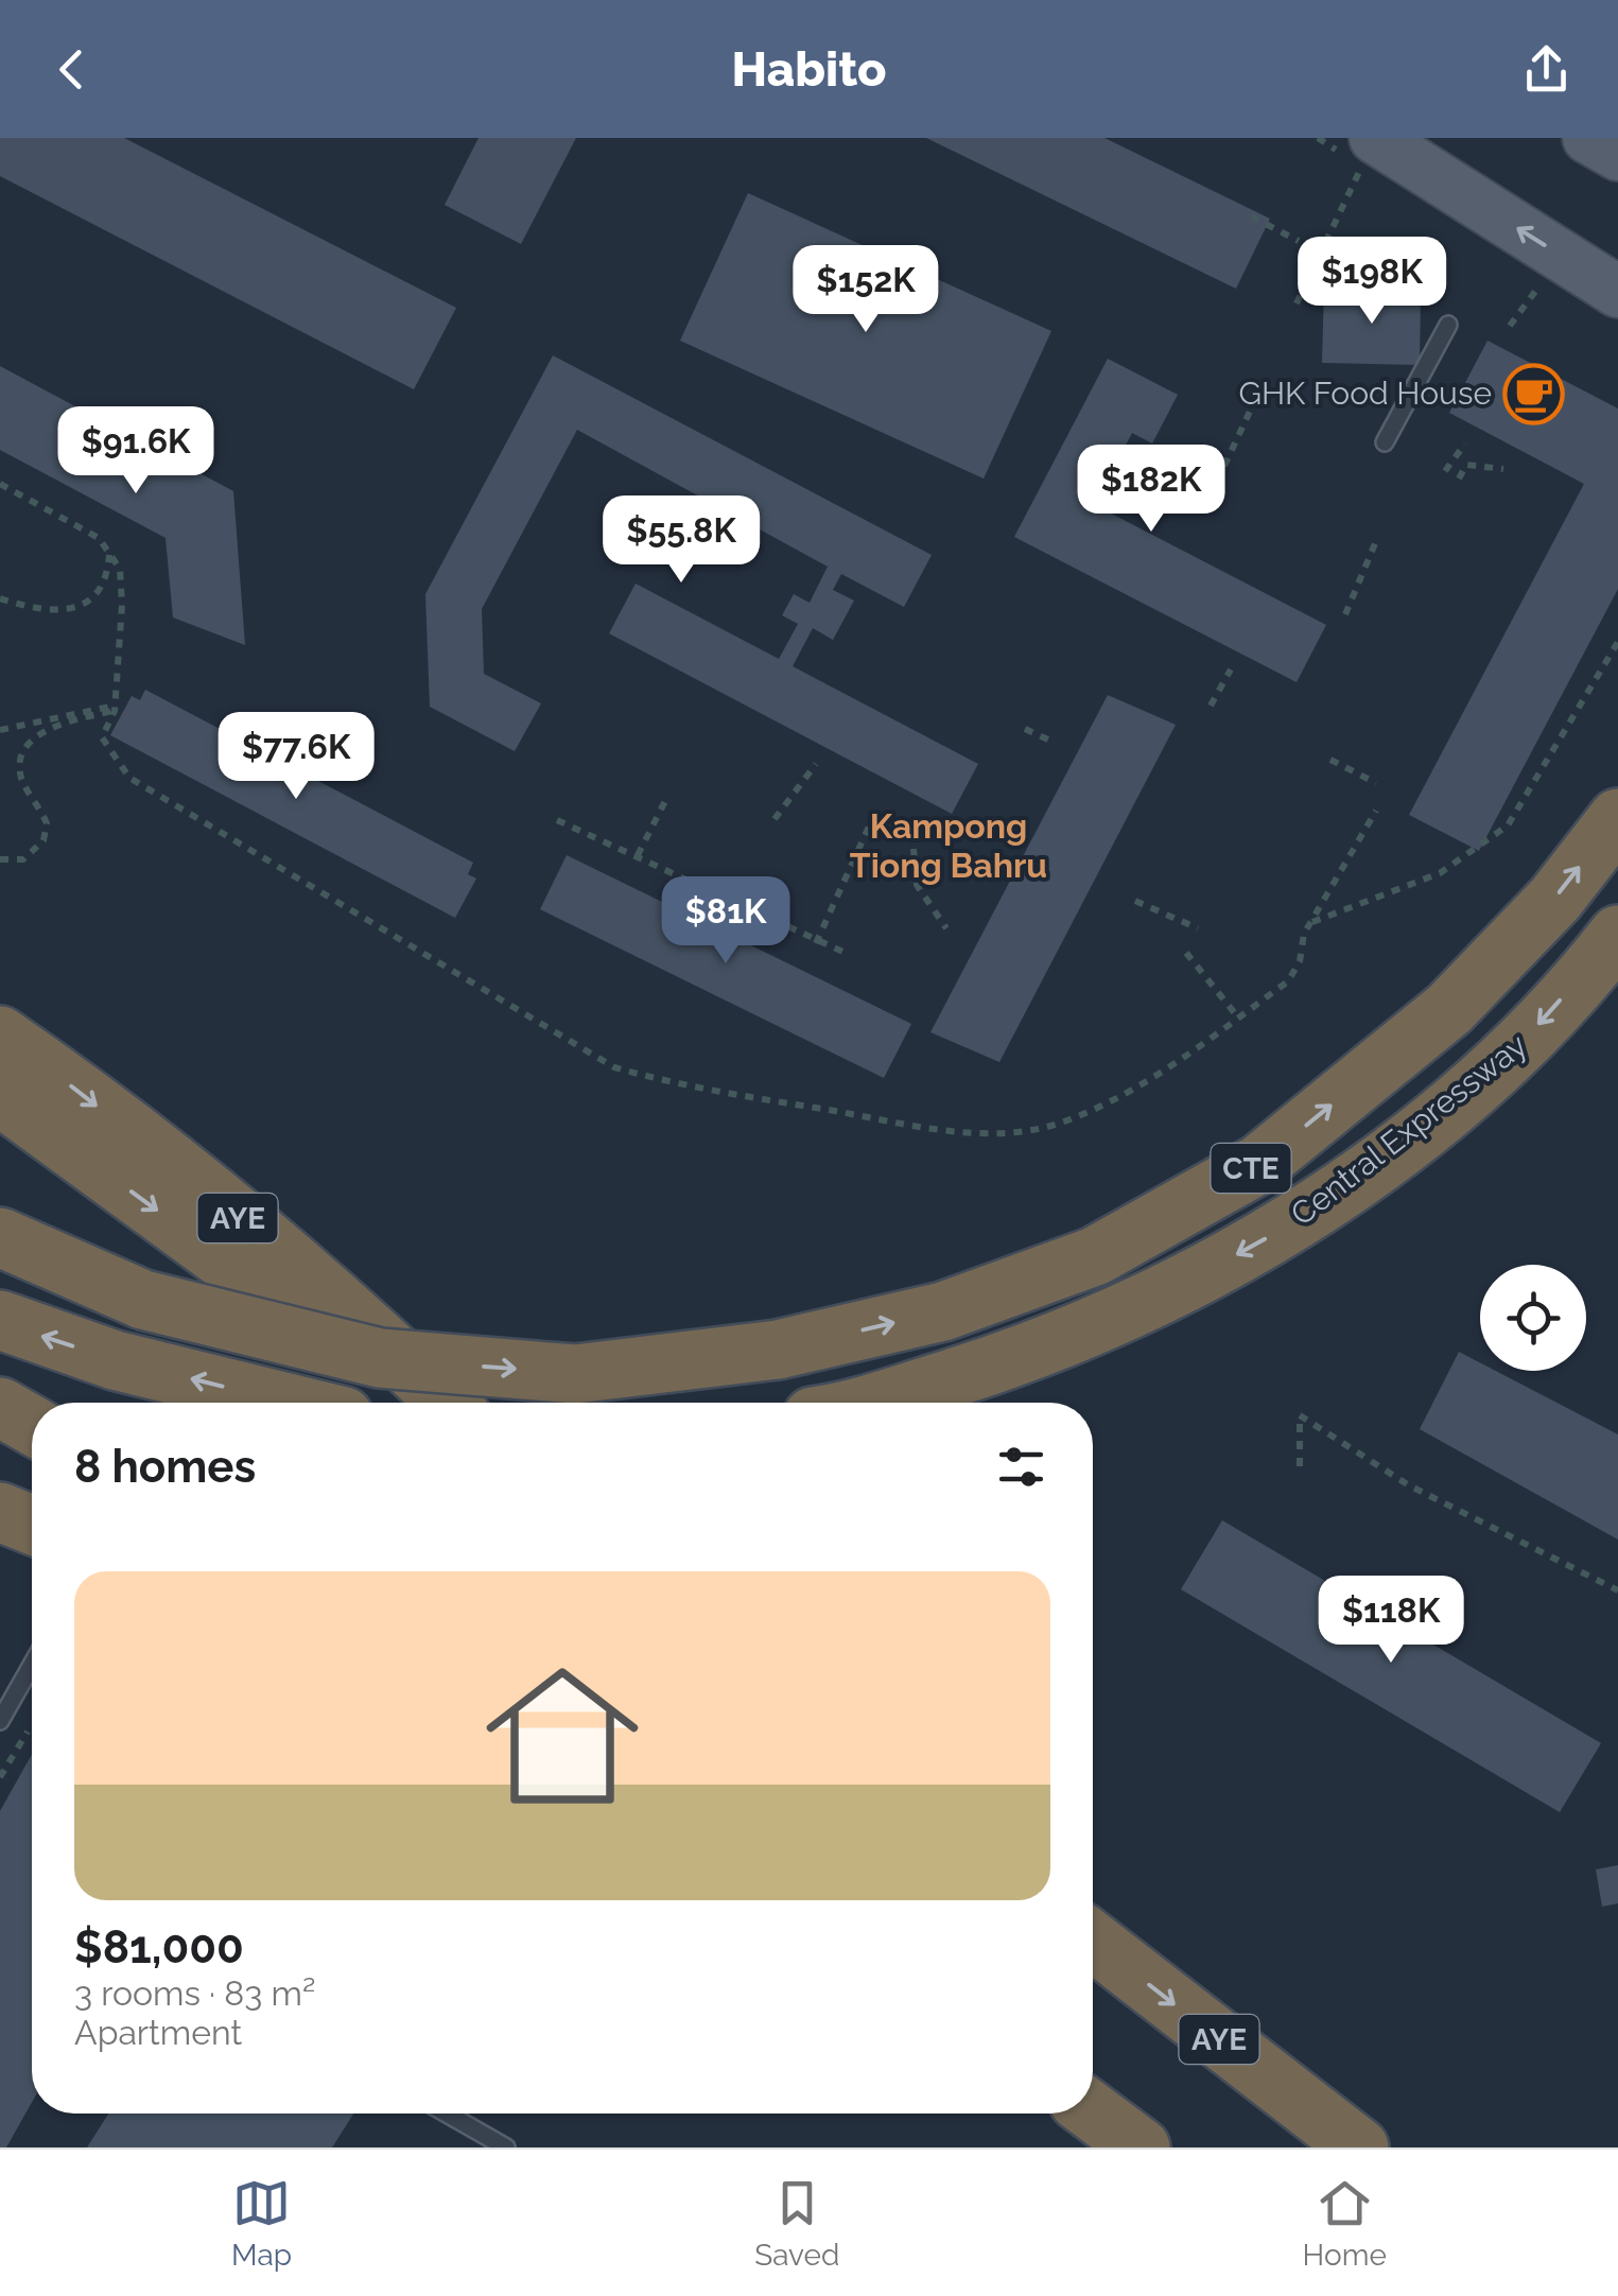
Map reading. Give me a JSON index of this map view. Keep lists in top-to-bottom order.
{
  "streets": {
    "highway": ["Central Expressway", "CTE", "AYE"]
  },
  "districts": ["Kampong Tiong Bahru"],
  "places": {
    "cafe": ["GHK Food House"]
  },
  "page": {
    "header": "Habito",
    "price": [
      "$198K",
      "$152K",
      "$91.6K",
      "$182K",
      "$55.8K",
      "$77.6K",
      "$81K",
      "$118K"
    ],
    "heading": "8 homes",
    "list": [
      {
        "name": "$81,000",
        "note": "3 rooms · 83 m² · Apartment"
      }
    ],
    "tabs": ["Map", "Saved", "Home"]
  }
}
